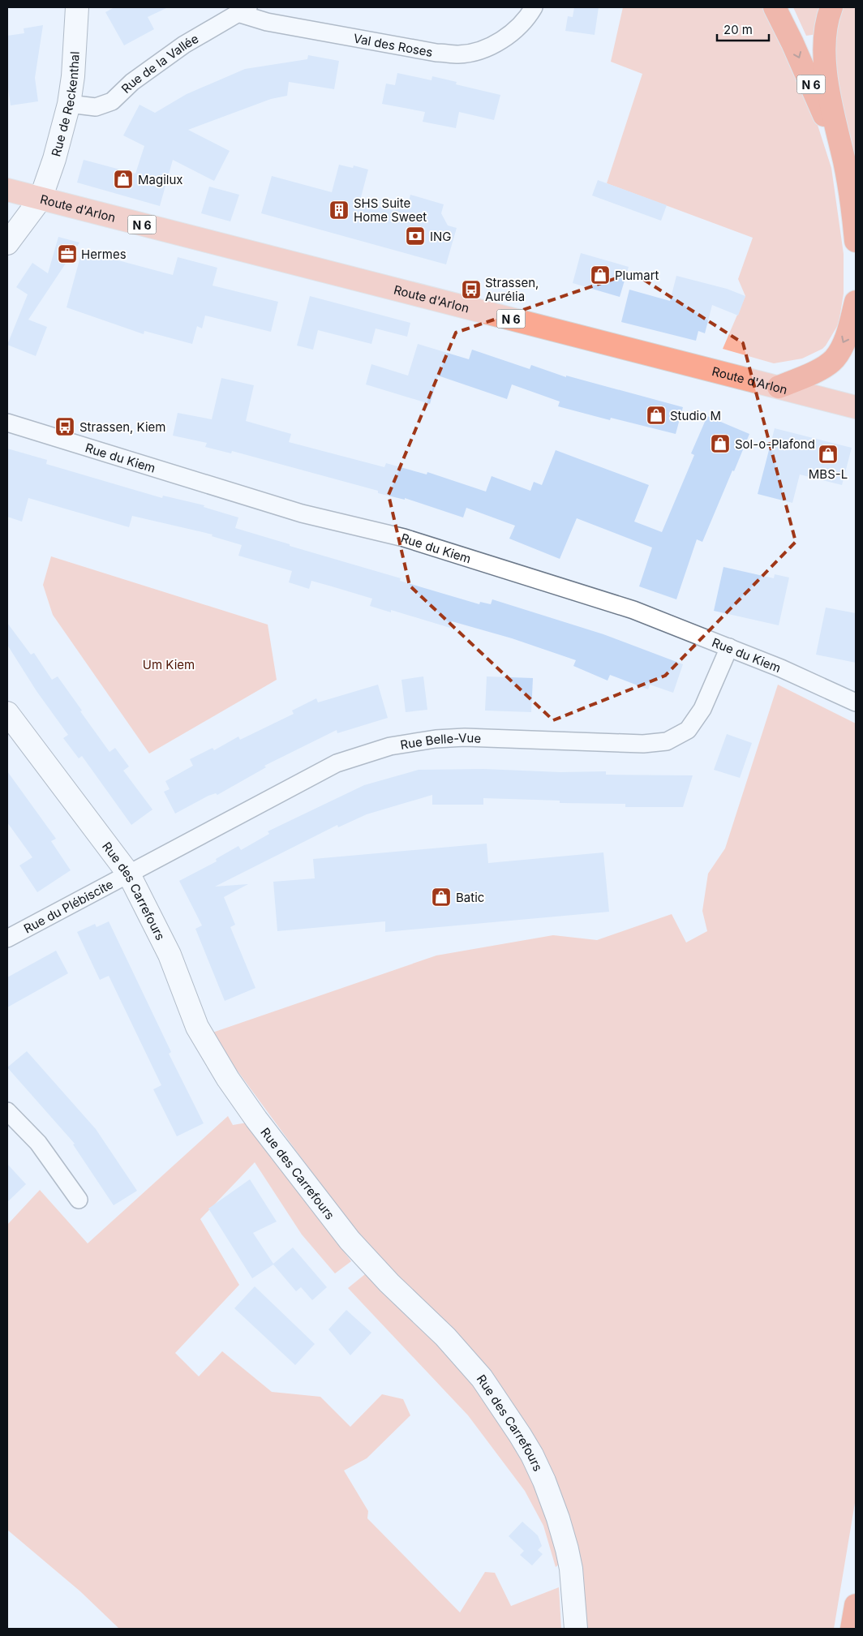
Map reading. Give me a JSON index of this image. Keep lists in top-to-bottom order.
{
  "streets": {
    "highway": ["N 6"],
    "main road": ["Rue de Reckenthal", "Route d'Arlon", "Rue des Carrefours"],
    "street": [
      "Val des Roses",
      "Rue de la Vallée",
      "Rue du Kiem",
      "Rue Belle-Vue",
      "Rue du Plébiscite"
    ]
  },
  "crossings": [
    ["Val des Roses", "Rue de la Vallée"],
    ["Rue de la Vallée", "Rue de Reckenthal"],
    ["Rue de Reckenthal", "Route d'Arlon"],
    ["Rue du Kiem", "Rue Belle-Vue"],
    ["Rue Belle-Vue", "Rue des Carrefours"],
    ["Rue Belle-Vue", "Rue du Plébiscite"],
    ["Rue des Carrefours", "Rue du Plébiscite"]
  ],
  "parks": ["Um Kiem"],
  "places": {
    "shop": [
      "Magilux",
      "Plumart",
      "Studio M",
      "Sol-o-Plafond",
      "MBS-L",
      "Batic"
    ],
    "building": ["SHS Suite Home Sweet"],
    "bank": ["ING"],
    "office": ["Hermes"],
    "bus stop": ["Strassen, Aurélia", "Strassen, Kiem"]
  },
  "scale_bar": "20 m"
}
